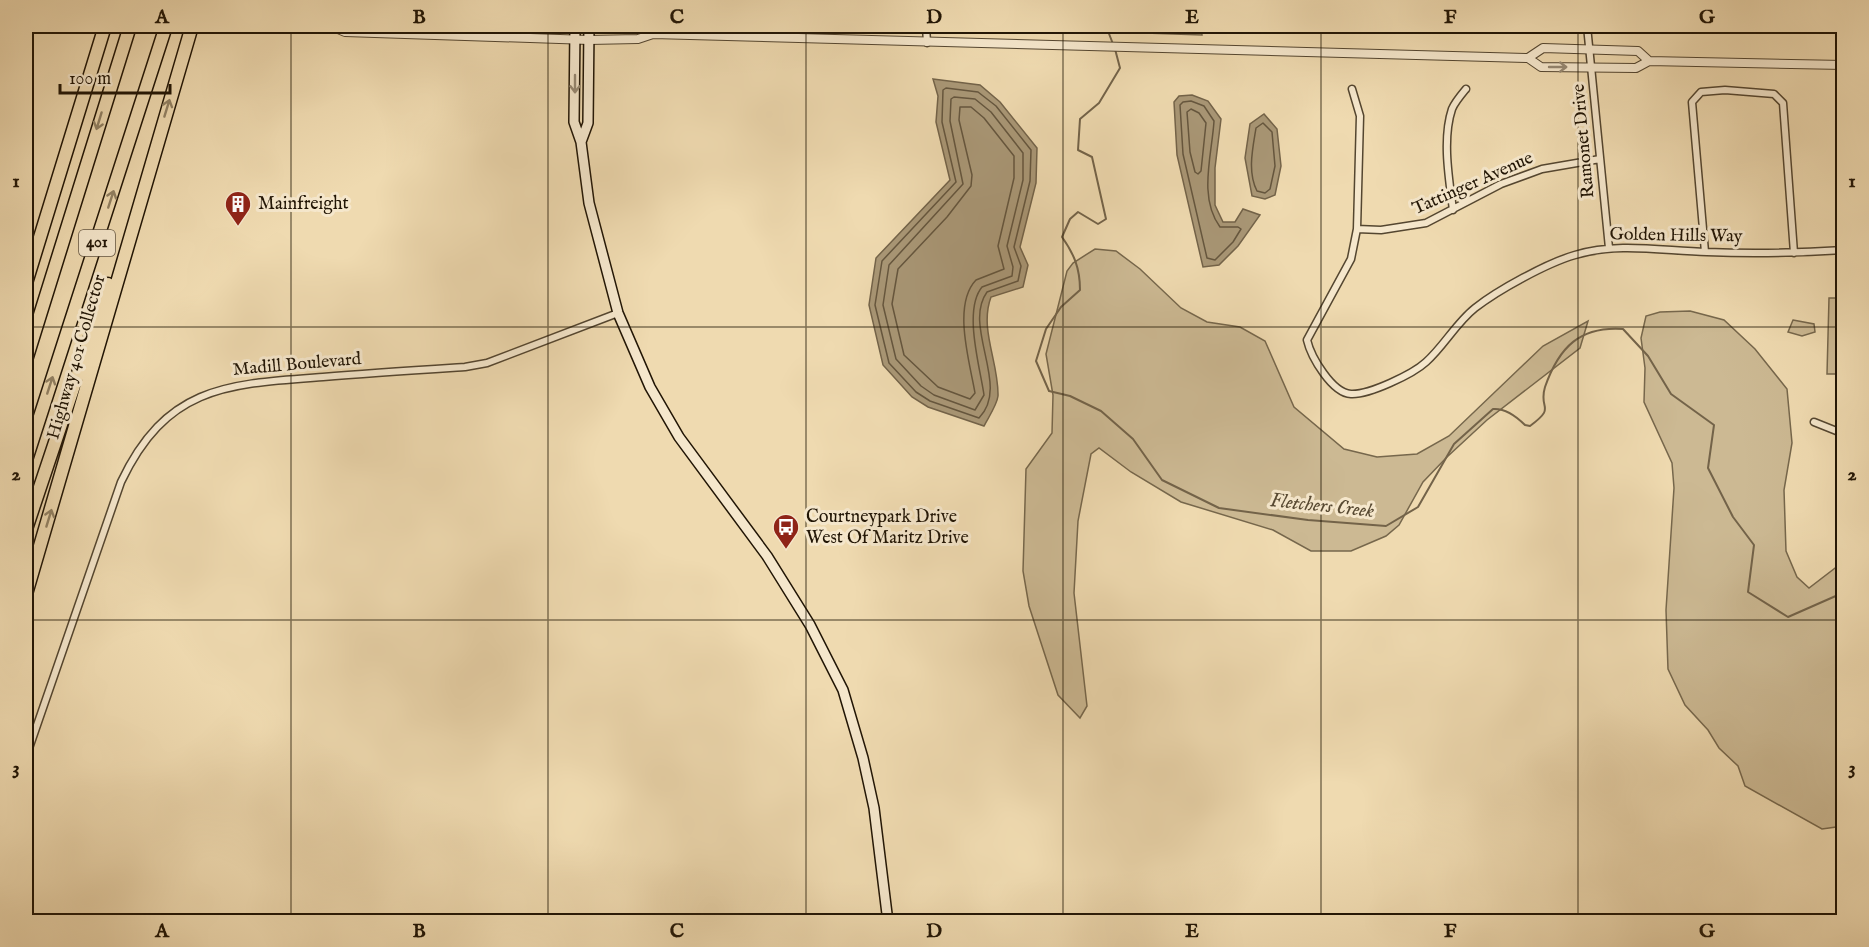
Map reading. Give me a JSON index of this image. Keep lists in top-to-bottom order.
{
  "streets": {
    "highway": ["401", "Highway 401 Collector"],
    "street": [
      "Ramonet Drive",
      "Tattinger Avenue",
      "Golden Hills Way",
      "Madill Boulevard"
    ]
  },
  "crossings": [
    ["Ramonet Drive", "Tattinger Avenue"],
    ["Ramonet Drive", "Golden Hills Way"],
    ["Tattinger Avenue", "Golden Hills Way"]
  ],
  "water": ["Fletchers Creek"],
  "places": {
    "building": ["Mainfreight"],
    "bus stop": ["Courtneypark Drive West Of Maritz Drive"]
  },
  "scale_bar": "100 m",
  "grid": {
    "columns": [
      "A",
      "B",
      "C",
      "D",
      "E",
      "F",
      "G"
    ],
    "rows": ["1", "2", "3"]
  }
}
